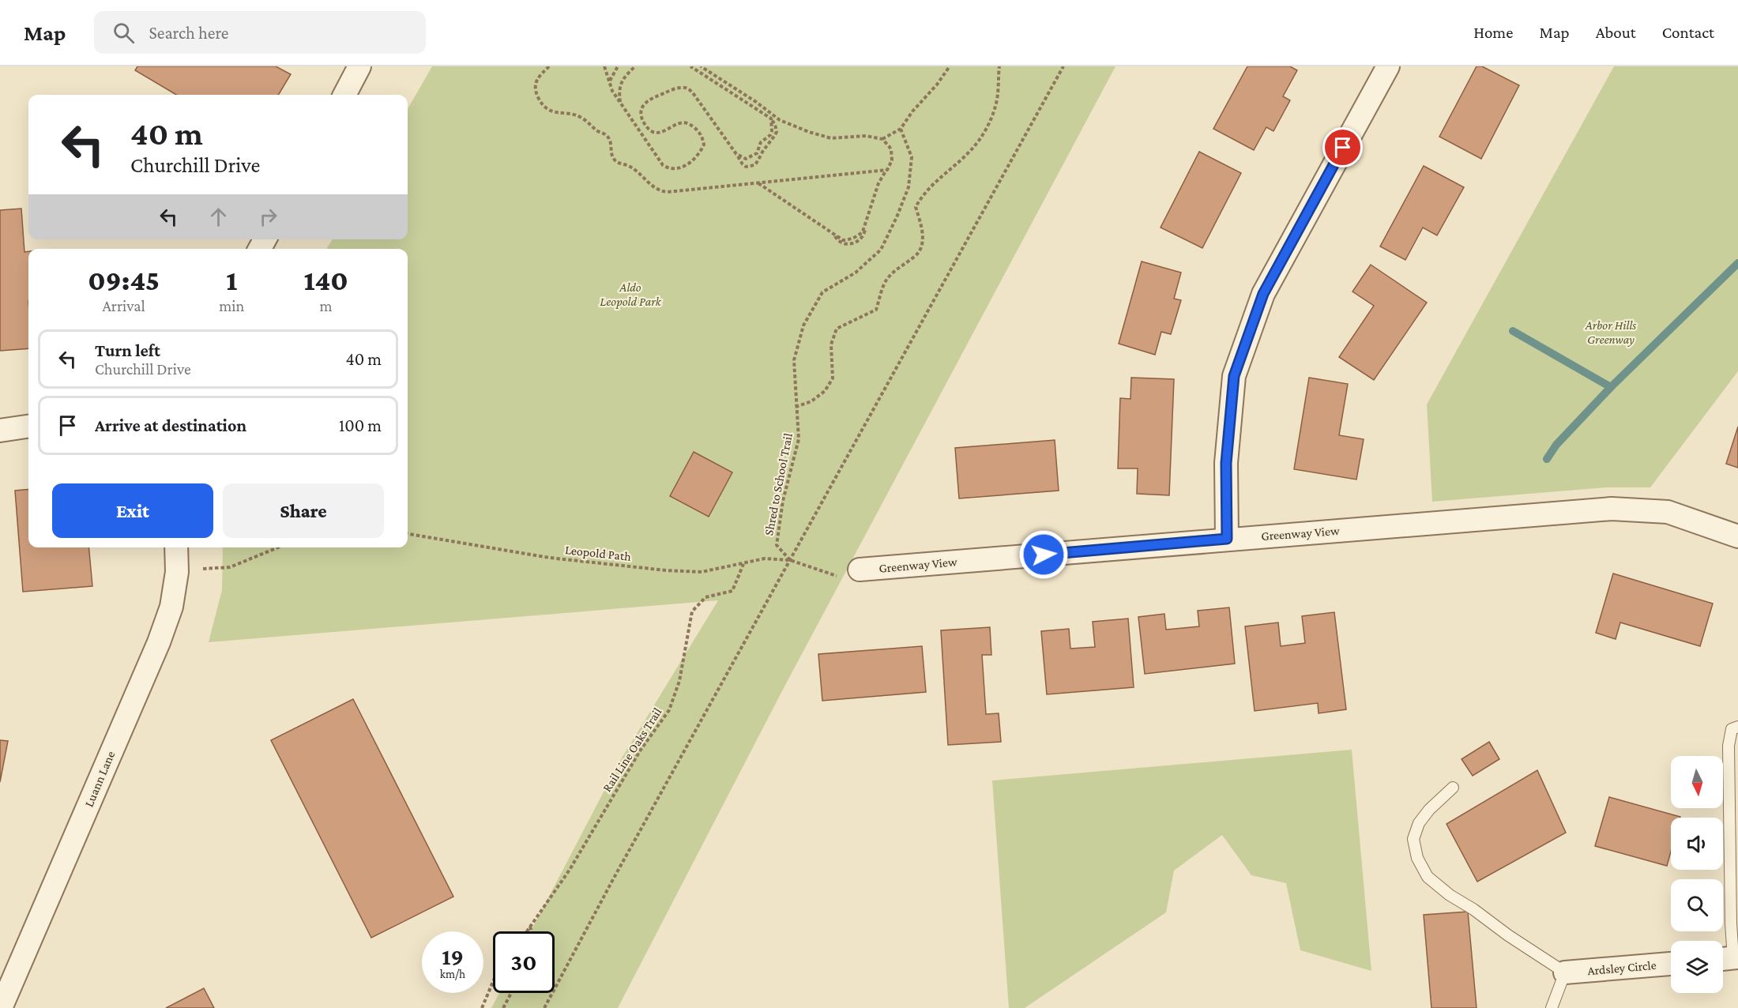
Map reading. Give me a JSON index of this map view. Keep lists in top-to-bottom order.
{
  "streets": {
    "street": ["Greenway View", "Luann Lane", "Ardsley Circle"],
    "path": ["Shred to School Trail", "Leopold Path", "Rail Line Oaks Trail"]
  },
  "crossings": [
    ["Shred to School Trail", "Leopold Path"],
    ["Greenway View", "Leopold Path"],
    ["Leopold Path", "Rail Line Oaks Trail"]
  ],
  "parks": ["Aldo Leopold Park", "Arbor Hills Greenway"],
  "north": "bottom",
  "page": {
    "header": "Map",
    "search": "Search here",
    "nav": [
      "Home",
      "Map",
      "About",
      "Contact"
    ],
    "turn": ["40 m", "Churchill Drive"],
    "eta": [
      "09:45",
      "Arrival",
      "1",
      "min",
      "140",
      "m"
    ],
    "list": [
      {
        "name": "Turn left",
        "note": "Churchill Drive",
        "value": "40 m"
      },
      {
        "name": "Arrive at destination",
        "value": "100 m"
      }
    ],
    "buttons": ["Exit", "Share"],
    "speed": "19 km/h",
    "limit": "30"
  }
}
